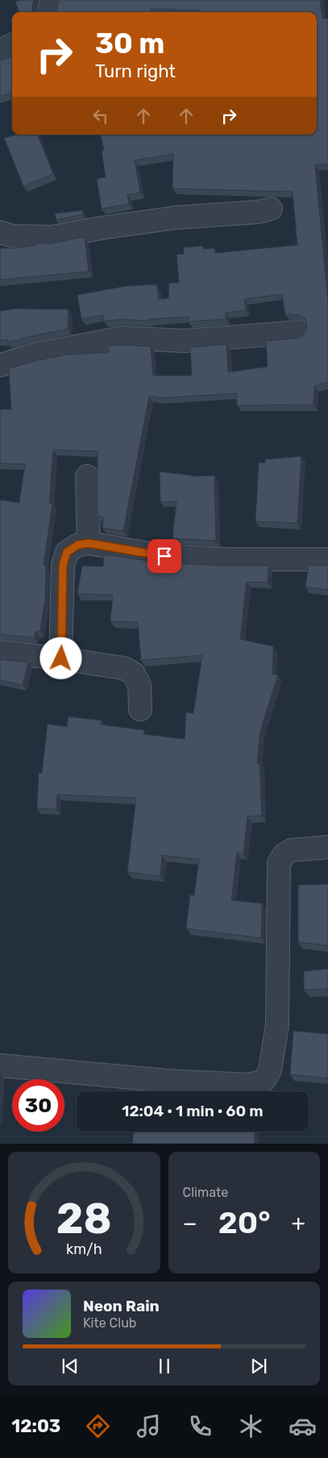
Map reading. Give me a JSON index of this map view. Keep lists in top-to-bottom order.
{
  "page": {
    "turn": ["30 m", "Turn right"],
    "limit": "30",
    "trip": "12:04 · 1 min · 60 m",
    "tile": "Climate",
    "heat": ["−", "20°", "+"],
    "song": ["Neon Rain", "Kite Club"],
    "tabs": "12:03",
    "gauge": ["28", "km/h"]
  }
}
